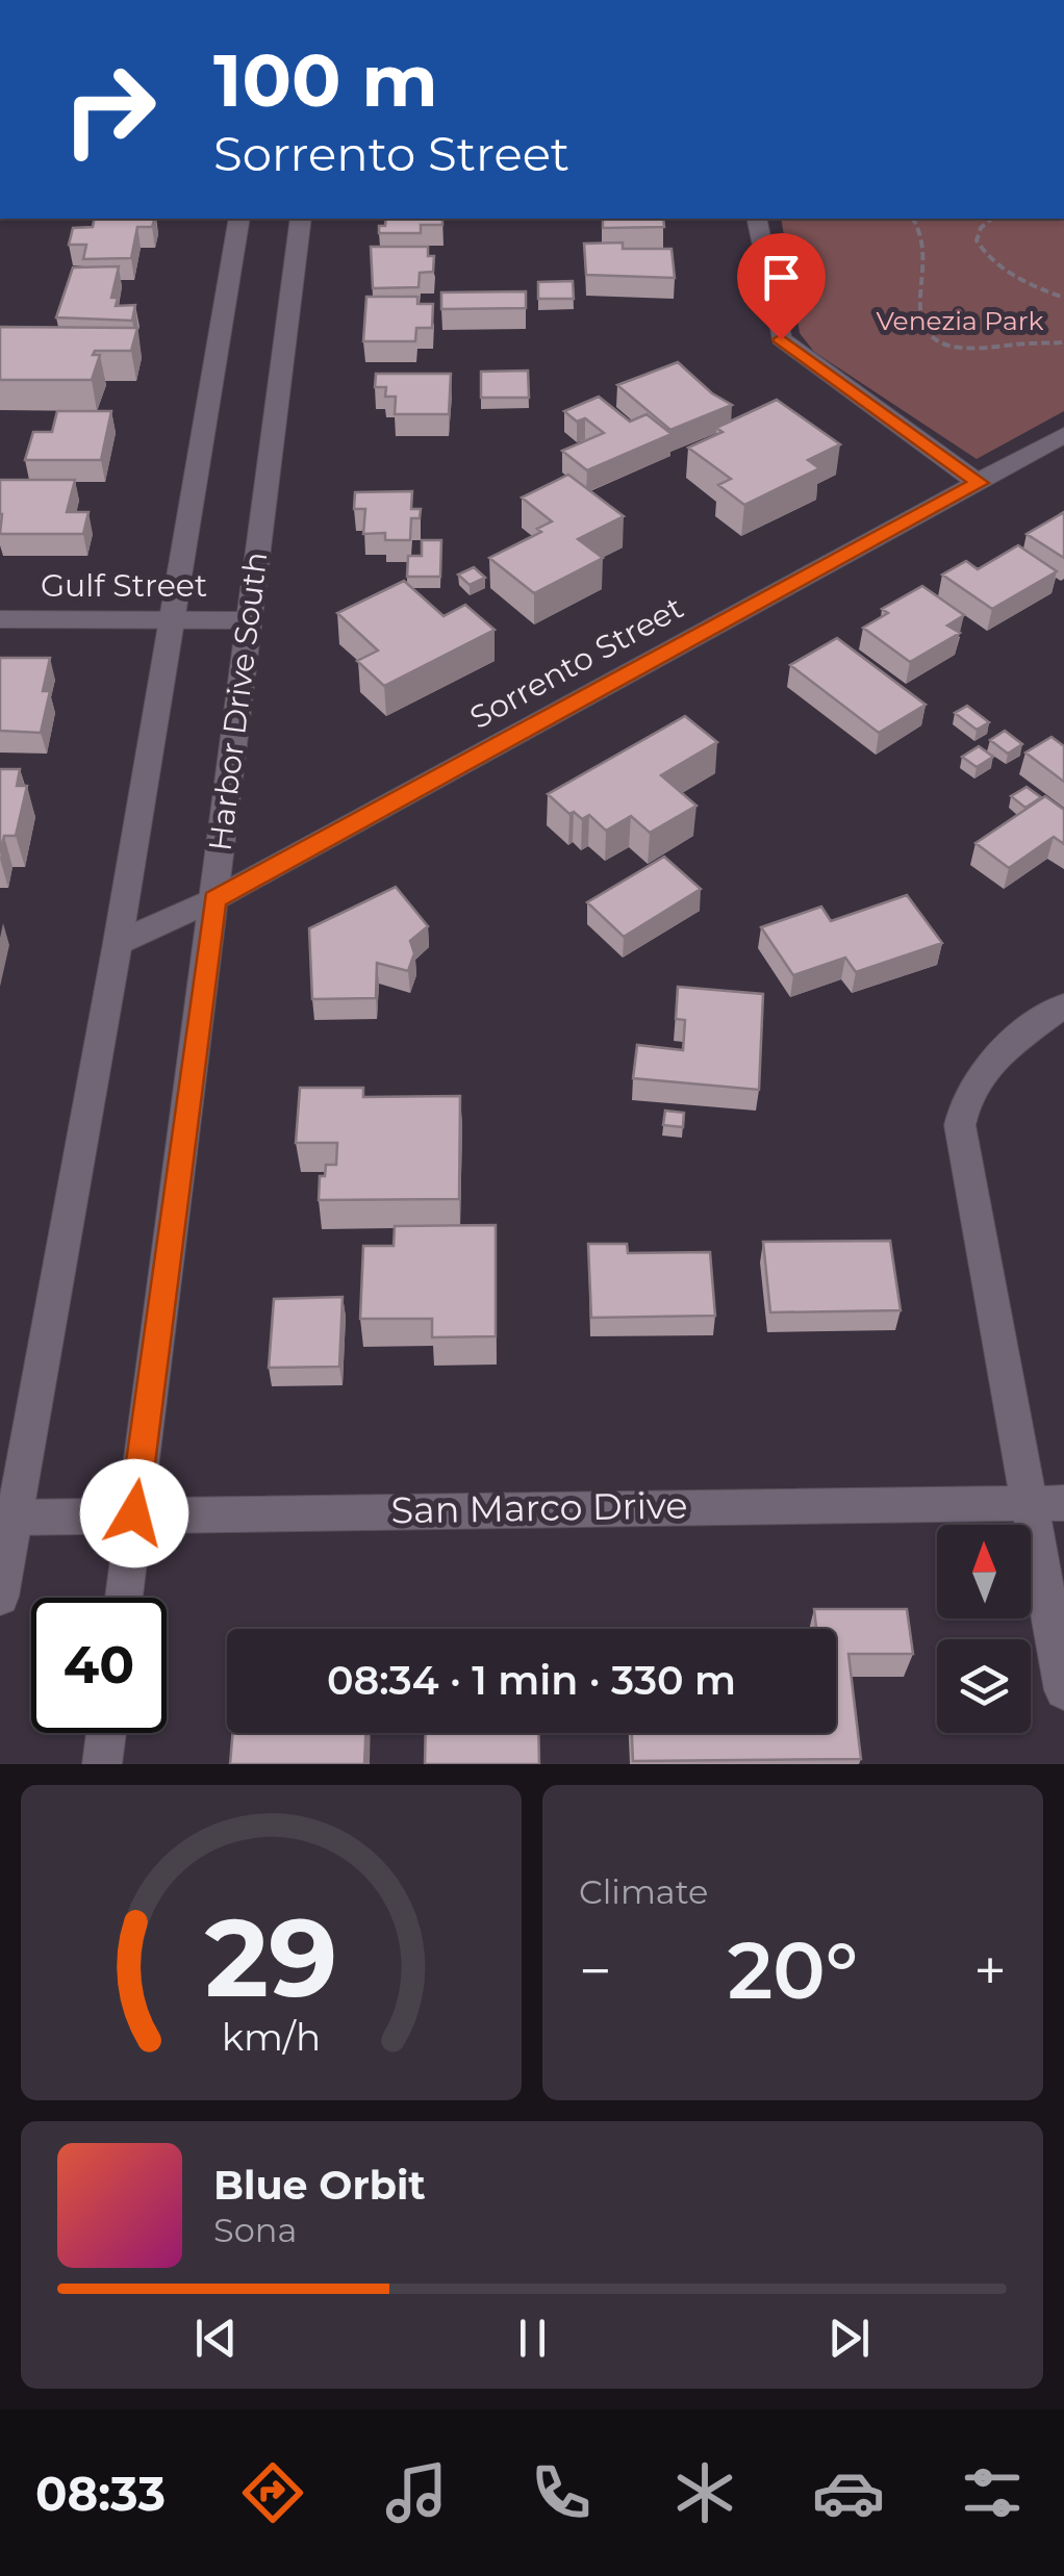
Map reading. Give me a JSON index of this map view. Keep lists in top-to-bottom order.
{
  "streets": {
    "street": [
      "Gulf Street",
      "Sorrento Street",
      "Harbor Drive South",
      "San Marco Drive"
    ]
  },
  "crossings": [
    ["Gulf Street", "Harbor Drive South"],
    ["Sorrento Street", "Harbor Drive South"],
    ["Harbor Drive South", "San Marco Drive"]
  ],
  "parks": ["Venezia Park"],
  "north": "top",
  "page": {
    "turn": ["100 m", "Sorrento Street"],
    "limit": "40",
    "trip": "08:34 · 1 min · 330 m",
    "tile": "Climate",
    "heat": ["−", "20°", "+"],
    "song": ["Blue Orbit", "Sona"],
    "tabs": "08:33",
    "gauge": ["29", "km/h"]
  }
}
